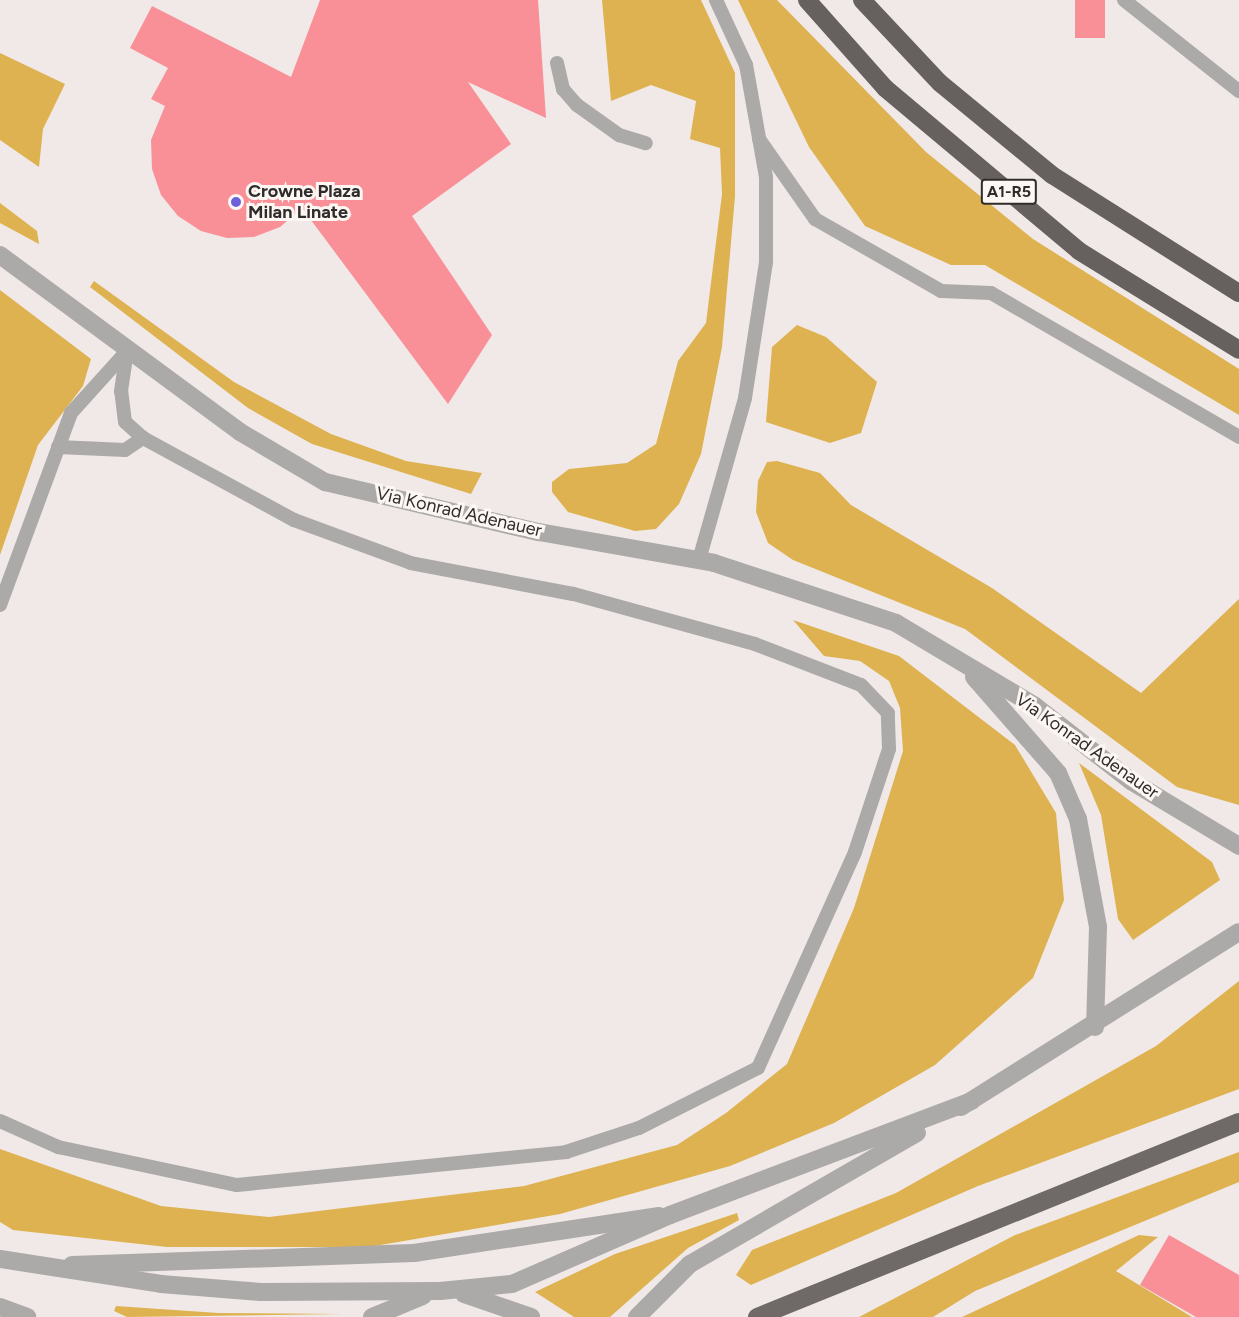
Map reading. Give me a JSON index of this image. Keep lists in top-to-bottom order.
{
  "streets": {
    "highway": ["A1-R5"],
    "street": ["Via Konrad Adenauer"]
  },
  "places": ["Crowne Plaza Milan Linate"]
}
